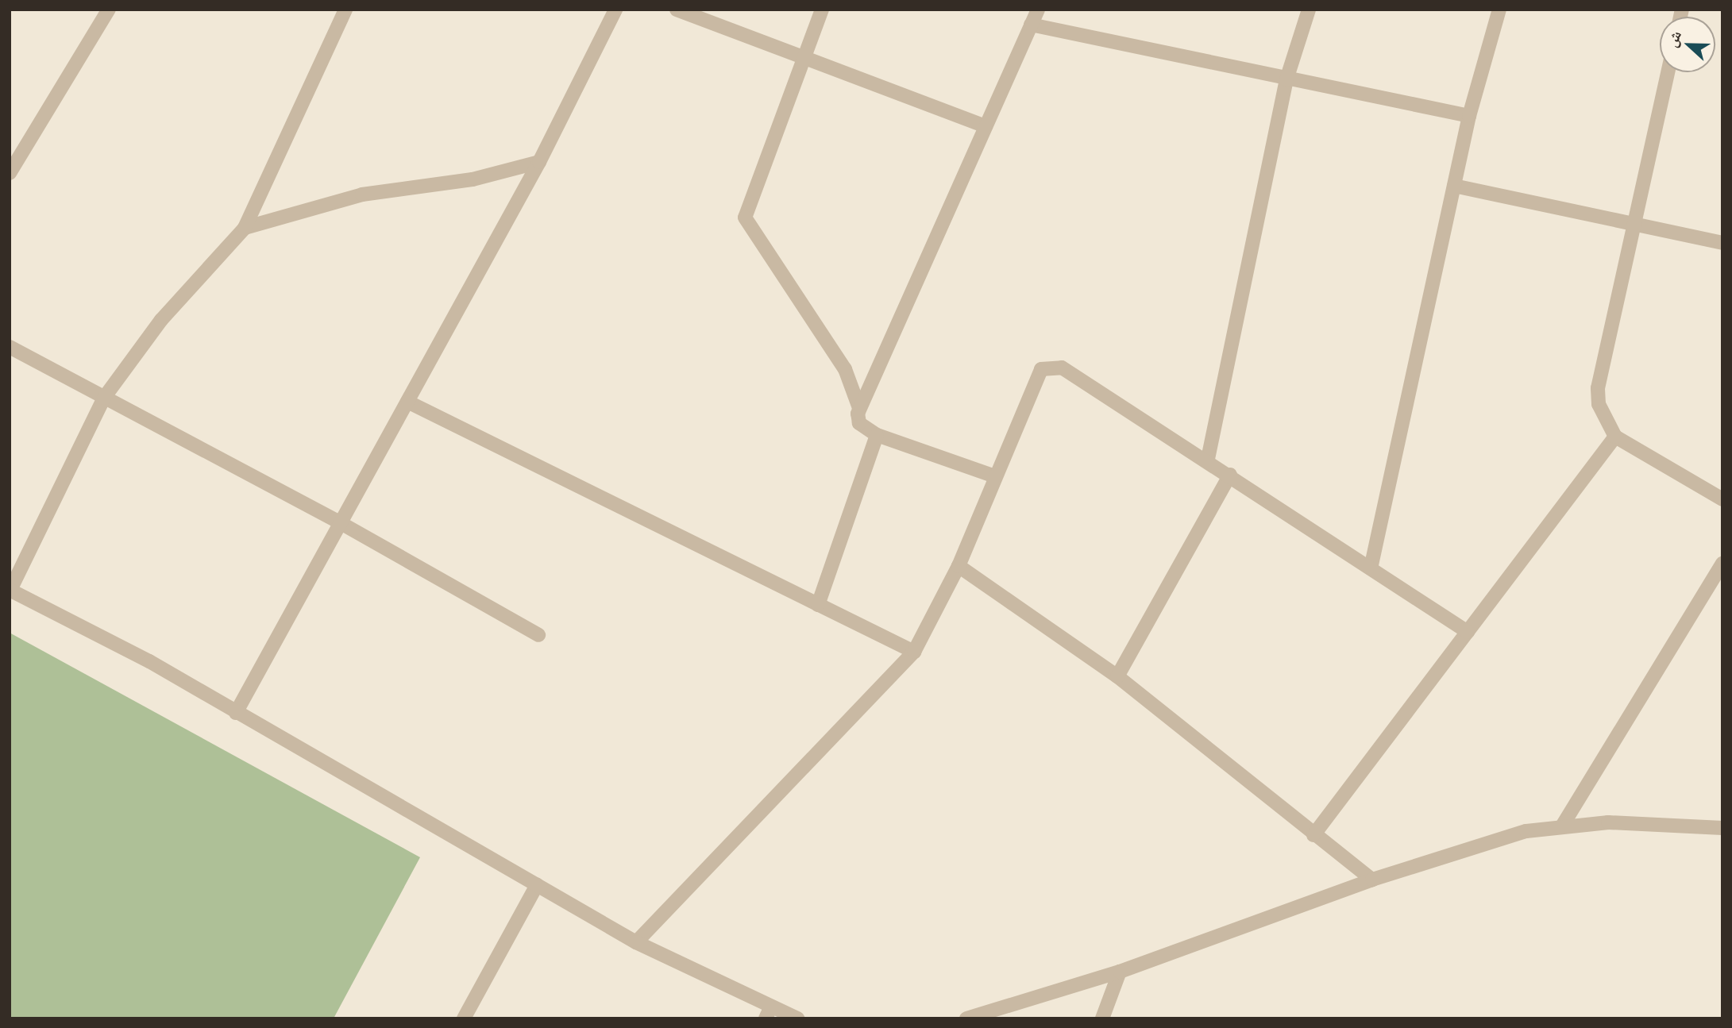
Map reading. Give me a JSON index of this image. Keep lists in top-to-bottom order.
{
  "north": "left"
}
